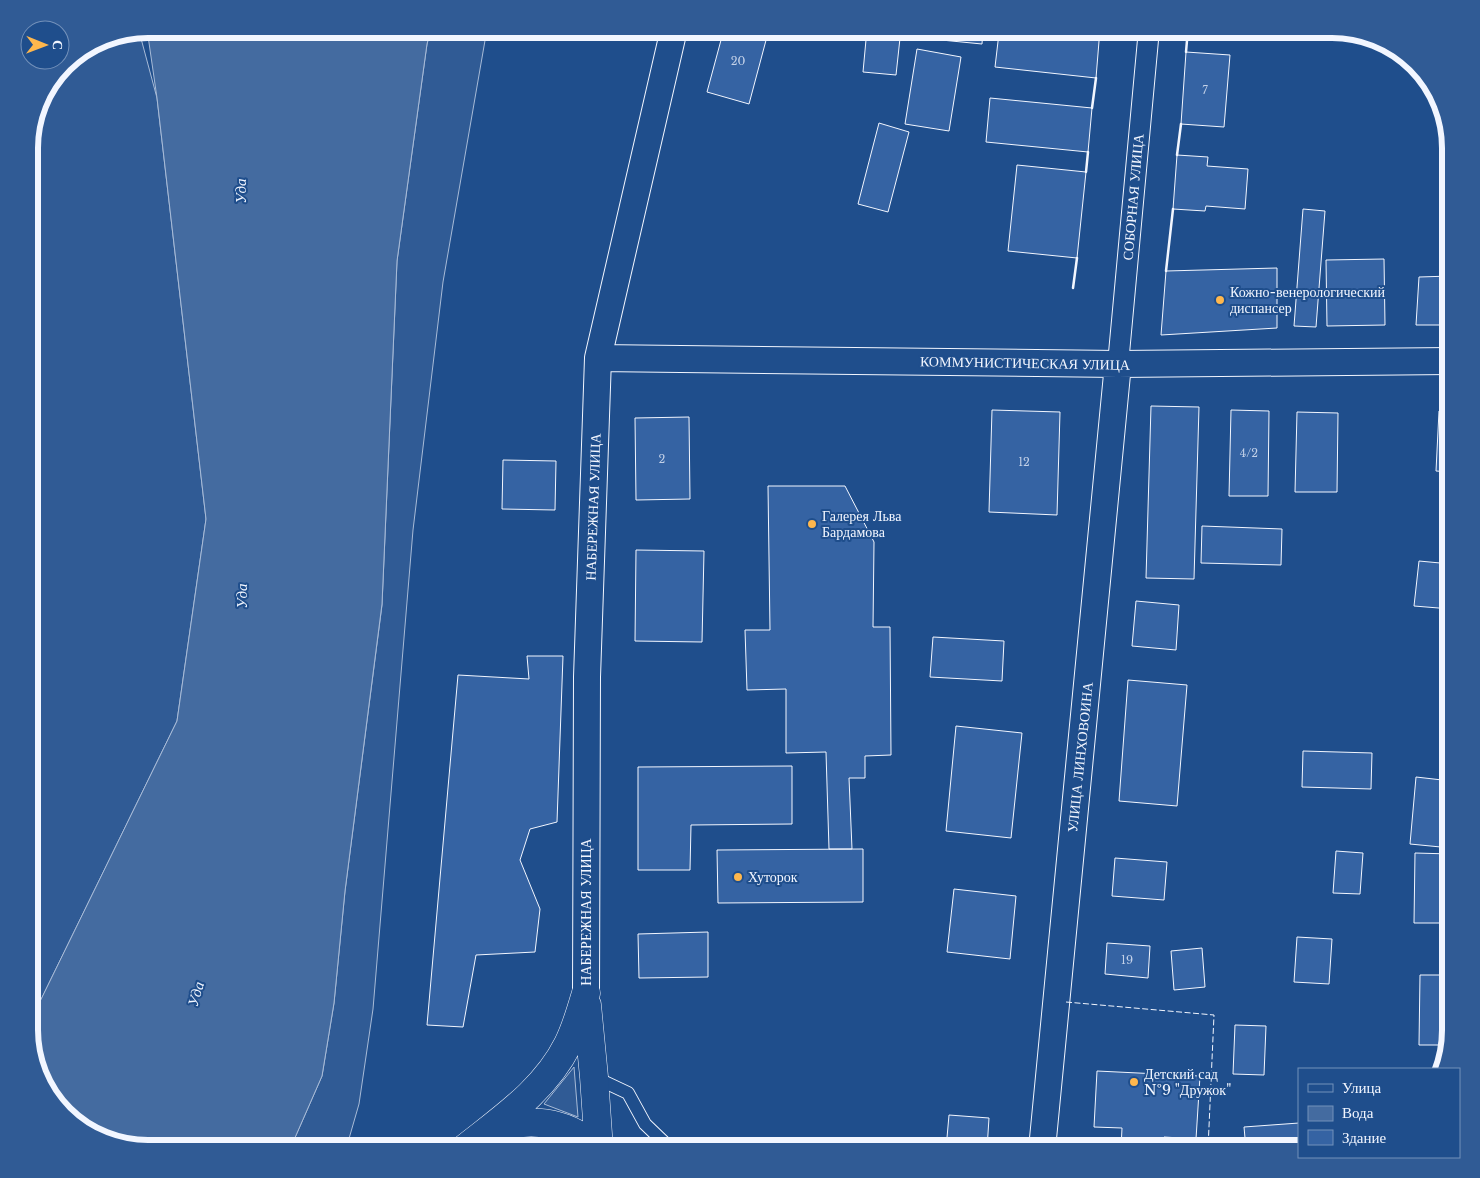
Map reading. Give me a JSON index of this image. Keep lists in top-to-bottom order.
{
  "streets": {
    "street": [
      "СОБОРНАЯ УЛИЦА",
      "КОММУНИСТИЧЕСКАЯ УЛИЦА",
      "НАБЕРЕЖНАЯ УЛИЦА",
      "УЛИЦА ЛИНХОВОИНА"
    ]
  },
  "crossings": [
    ["СОБОРНАЯ УЛИЦА", "КОММУНИСТИЧЕСКАЯ УЛИЦА"],
    ["СОБОРНАЯ УЛИЦА", "УЛИЦА ЛИНХОВОИНА"],
    ["КОММУНИСТИЧЕСКАЯ УЛИЦА", "НАБЕРЕЖНАЯ УЛИЦА"],
    ["КОММУНИСТИЧЕСКАЯ УЛИЦА", "УЛИЦА ЛИНХОВОИНА"]
  ],
  "water": ["Уда"],
  "places": [
    "Кожно-венерологический диспансер",
    "Галерея Льва Бардамова",
    "Хуторок",
    "Детский сад №9 \"Дружок\""
  ],
  "house_numbers": [
    "20",
    "7",
    "4/2",
    "2",
    "12",
    "19"
  ],
  "legend": ["Улица", "Вода", "Здание"],
  "north": "right"
}
